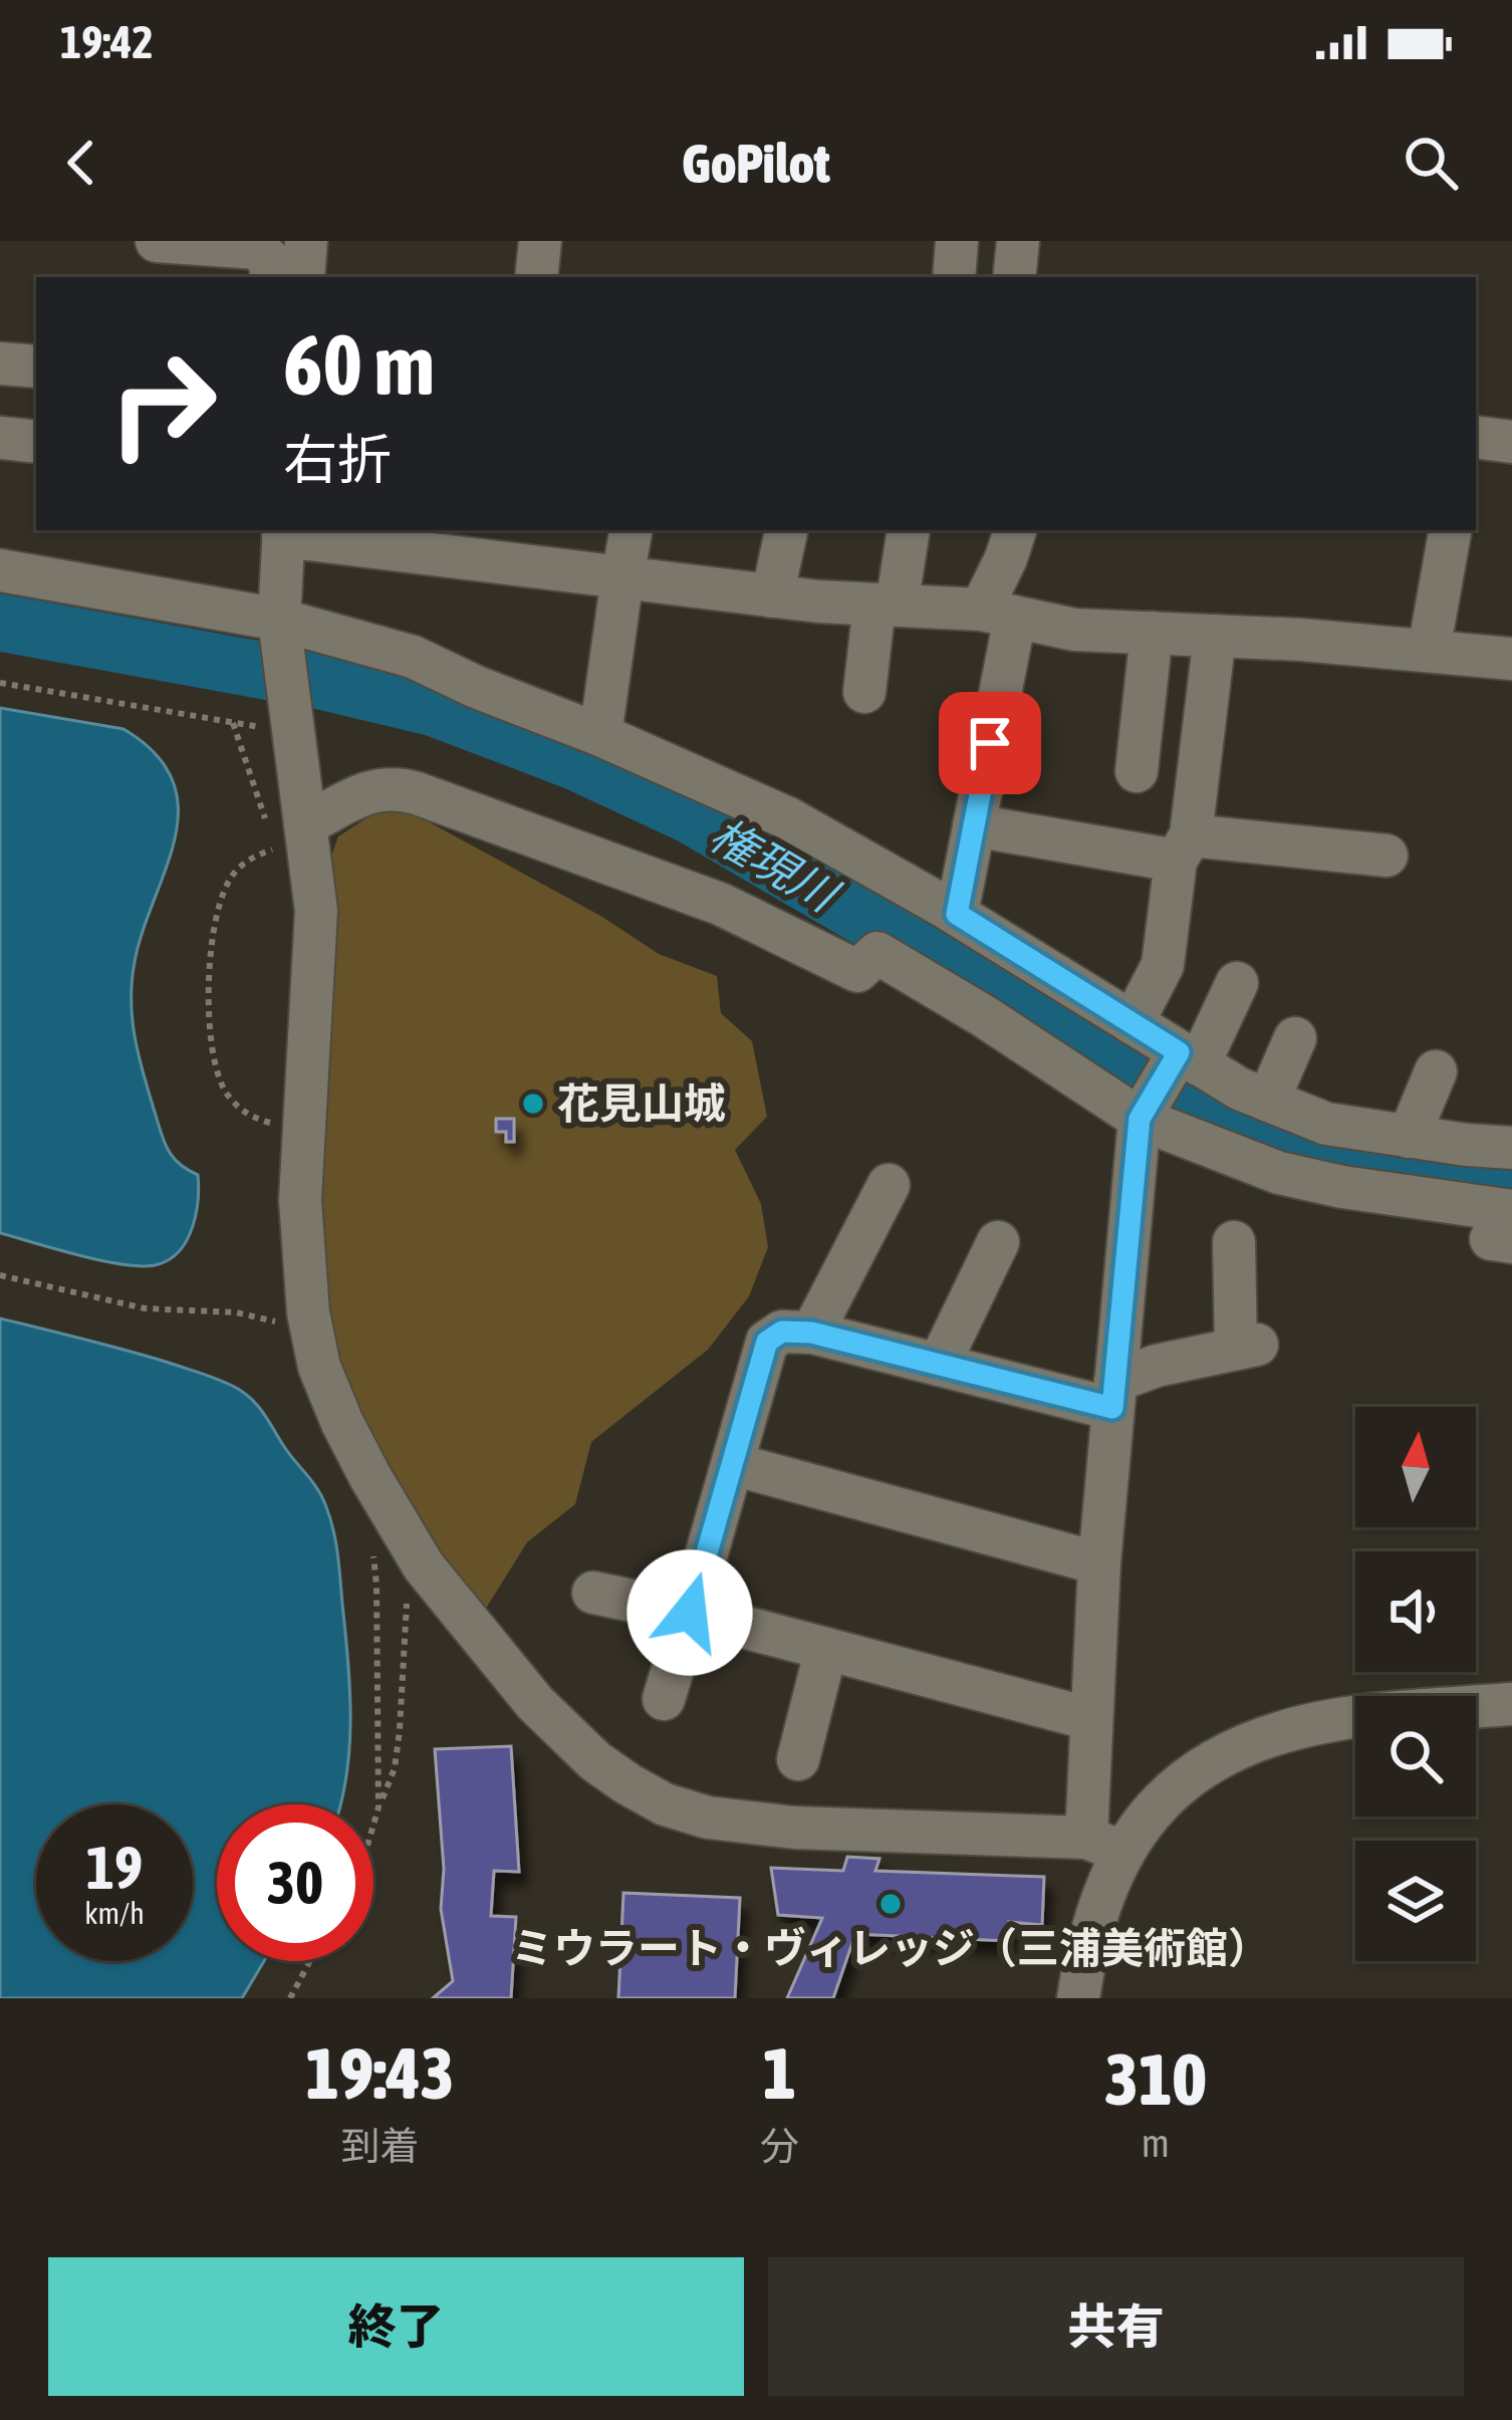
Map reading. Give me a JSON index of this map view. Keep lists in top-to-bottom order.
{
  "water": ["権現川"],
  "places": ["花見山城", "ミウラート・ヴィレッジ（三浦美術館）"],
  "north": "top",
  "page": {
    "status": "19:42",
    "header": "GoPilot",
    "turn": ["60 m", "右折"],
    "speed": "19 km/h",
    "limit": "30",
    "eta": [
      "19:43",
      "到着",
      "1",
      "分",
      "310",
      "m"
    ],
    "buttons": ["終了", "共有"]
  }
}
